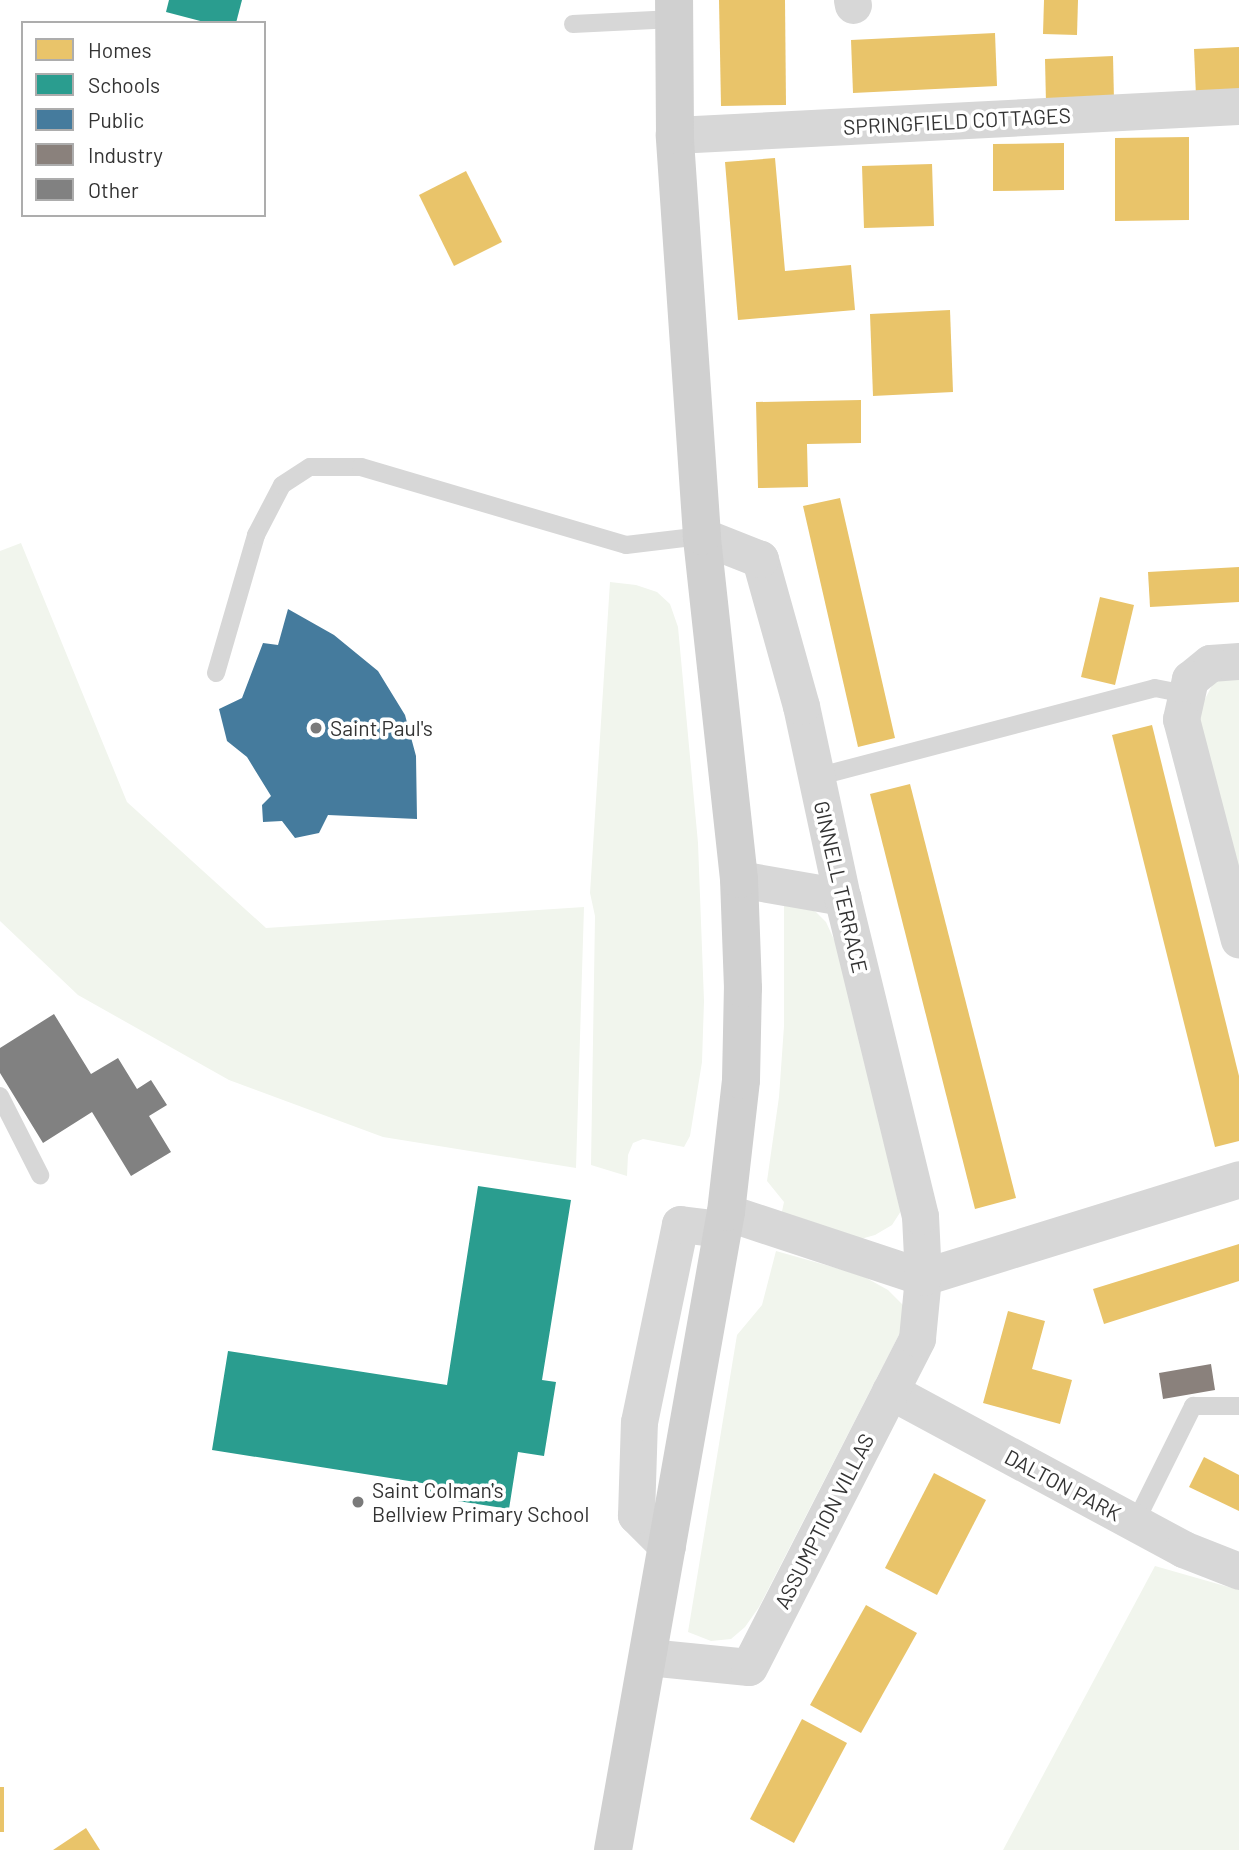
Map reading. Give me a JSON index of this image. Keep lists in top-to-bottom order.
{
  "streets": {
    "street": [
      "SPRINGFIELD COTTAGES",
      "GINNELL TERRACE",
      "DALTON PARK",
      "ASSUMPTION VILLAS"
    ]
  },
  "crossings": [
    ["GINNELL TERRACE", "ASSUMPTION VILLAS"],
    ["DALTON PARK", "ASSUMPTION VILLAS"]
  ],
  "places": ["Saint Paul's", "Saint Colman's Bellview Primary School"],
  "legend": [
    "Homes",
    "Schools",
    "Public",
    "Industry",
    "Other"
  ]
}
